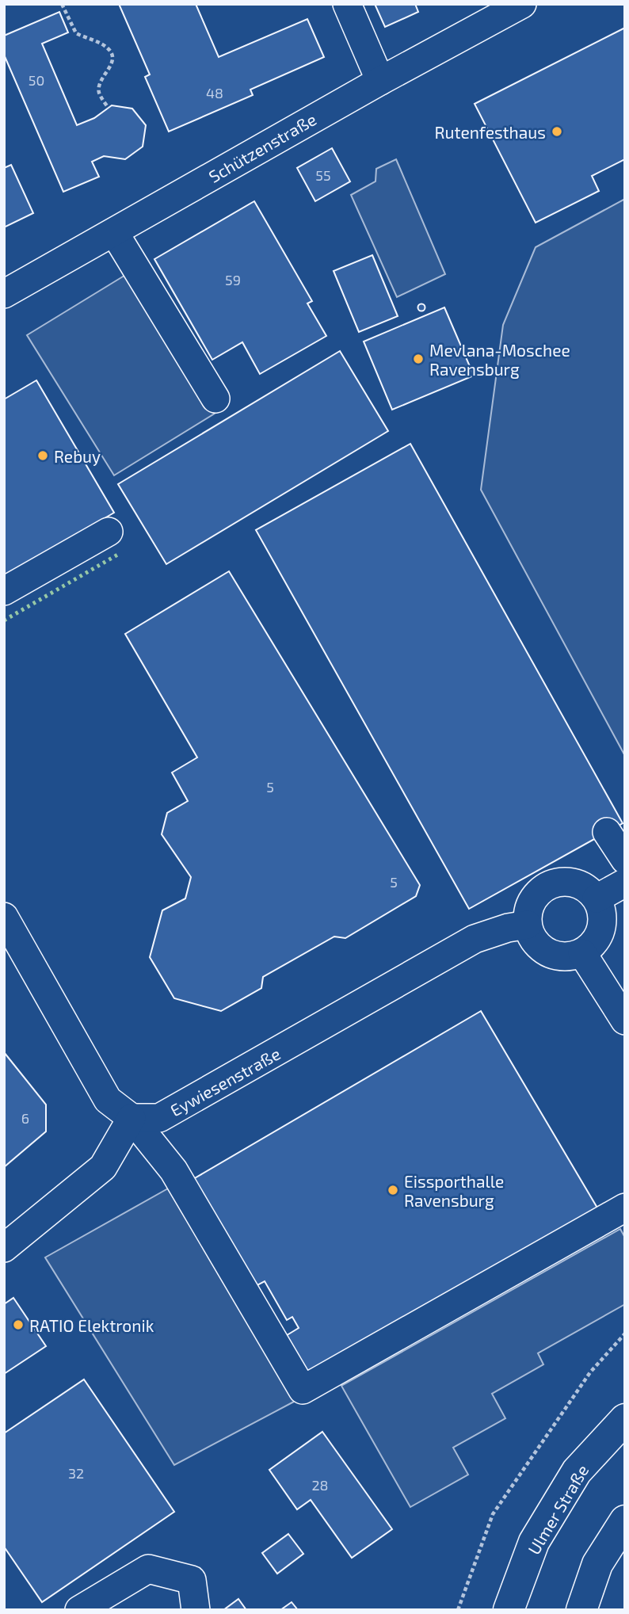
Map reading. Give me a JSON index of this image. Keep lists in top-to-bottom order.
{
  "streets": {
    "main road": ["Ulmer Straße"],
    "street": ["Schützenstraße", "Eywiesenstraße"]
  },
  "places": [
    "Rutenfesthaus",
    "Mevlana-Moschee Ravensburg",
    "Rebuy",
    "Eissporthalle Ravensburg",
    "RATIO Elektronik"
  ],
  "house_numbers": [
    "50",
    "48",
    "55",
    "59",
    "5",
    "5",
    "6",
    "32",
    "28"
  ]
}
